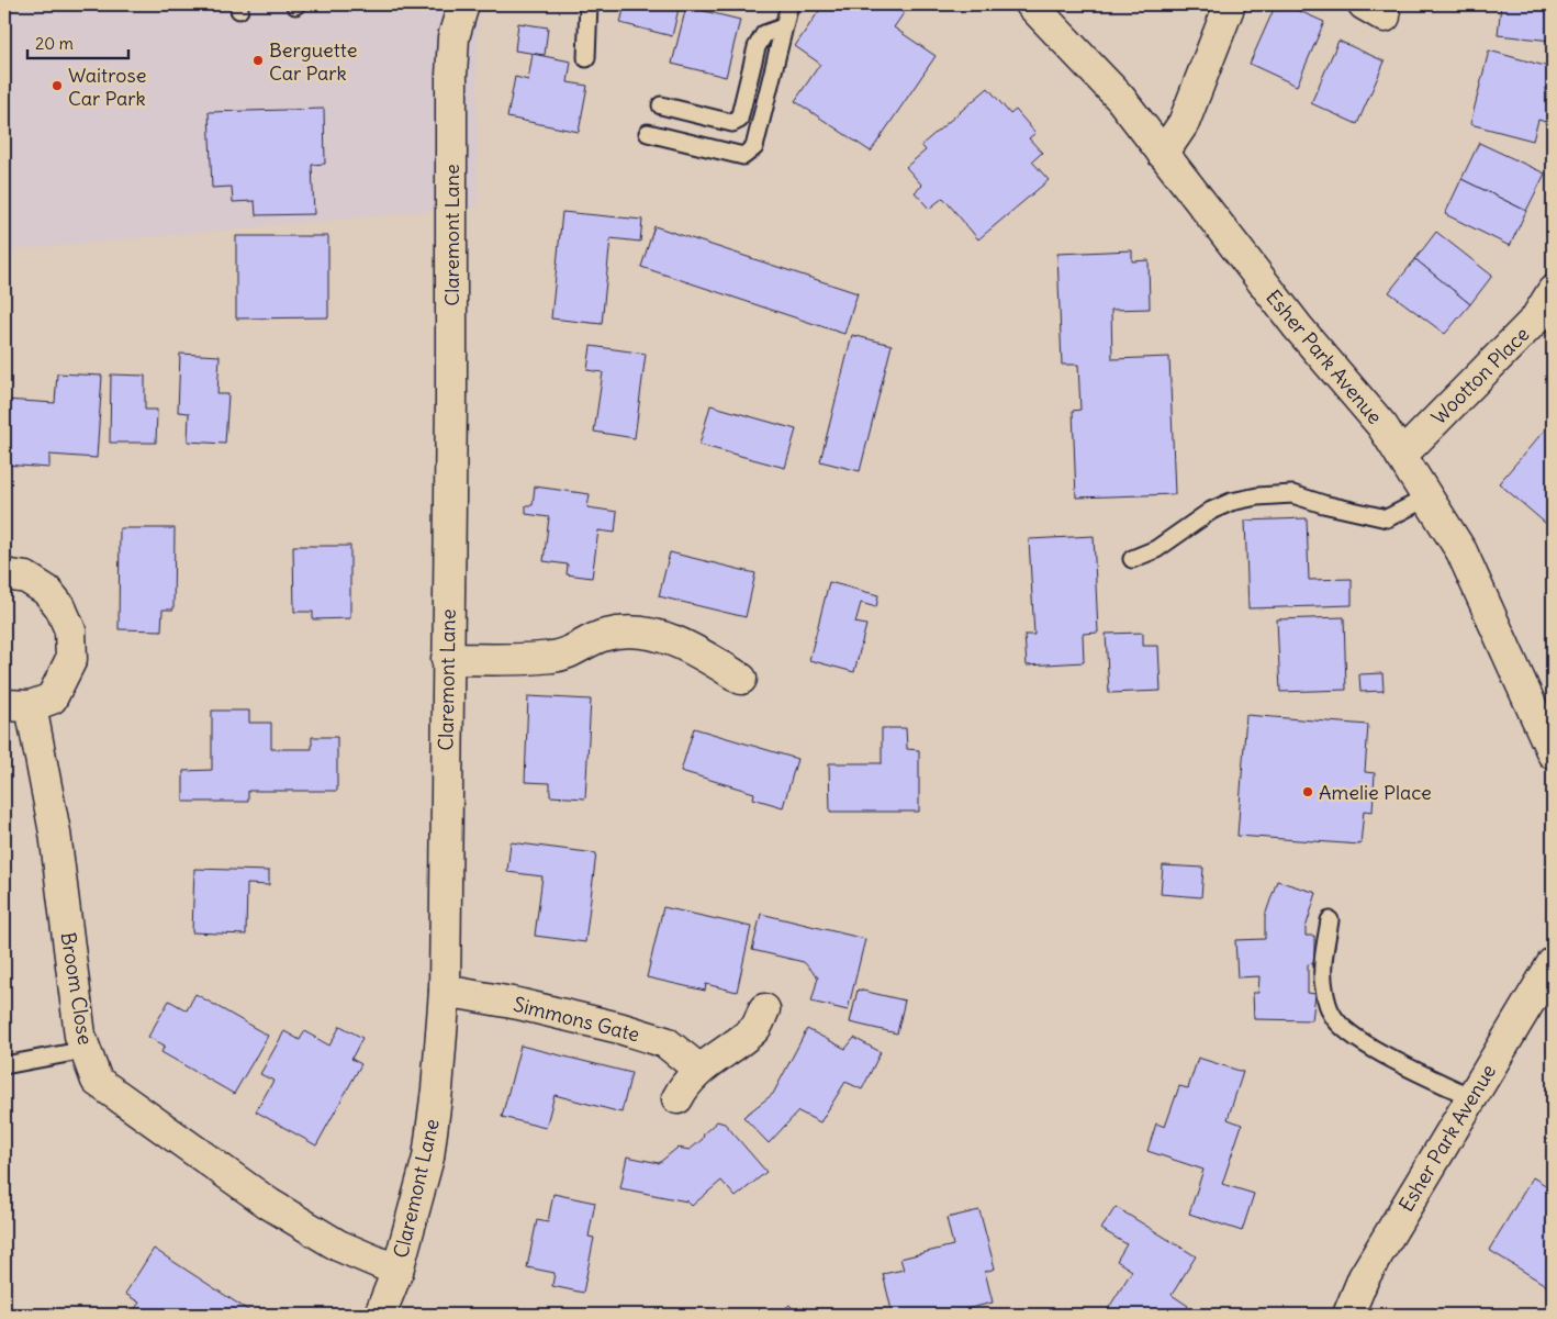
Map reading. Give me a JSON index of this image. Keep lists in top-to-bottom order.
{
  "streets": {
    "street": [
      "Claremont Lane",
      "Esher Park Avenue",
      "Wootton Place",
      "Broom Close",
      "Simmons Gate"
    ]
  },
  "crossings": [
    ["Claremont Lane", "Broom Close"],
    ["Claremont Lane", "Simmons Gate"],
    ["Esher Park Avenue", "Wootton Place"]
  ],
  "places": ["Berguette Car Park", "Waitrose Car Park", "Amelie Place"],
  "scale_bar": "20 m"
}
